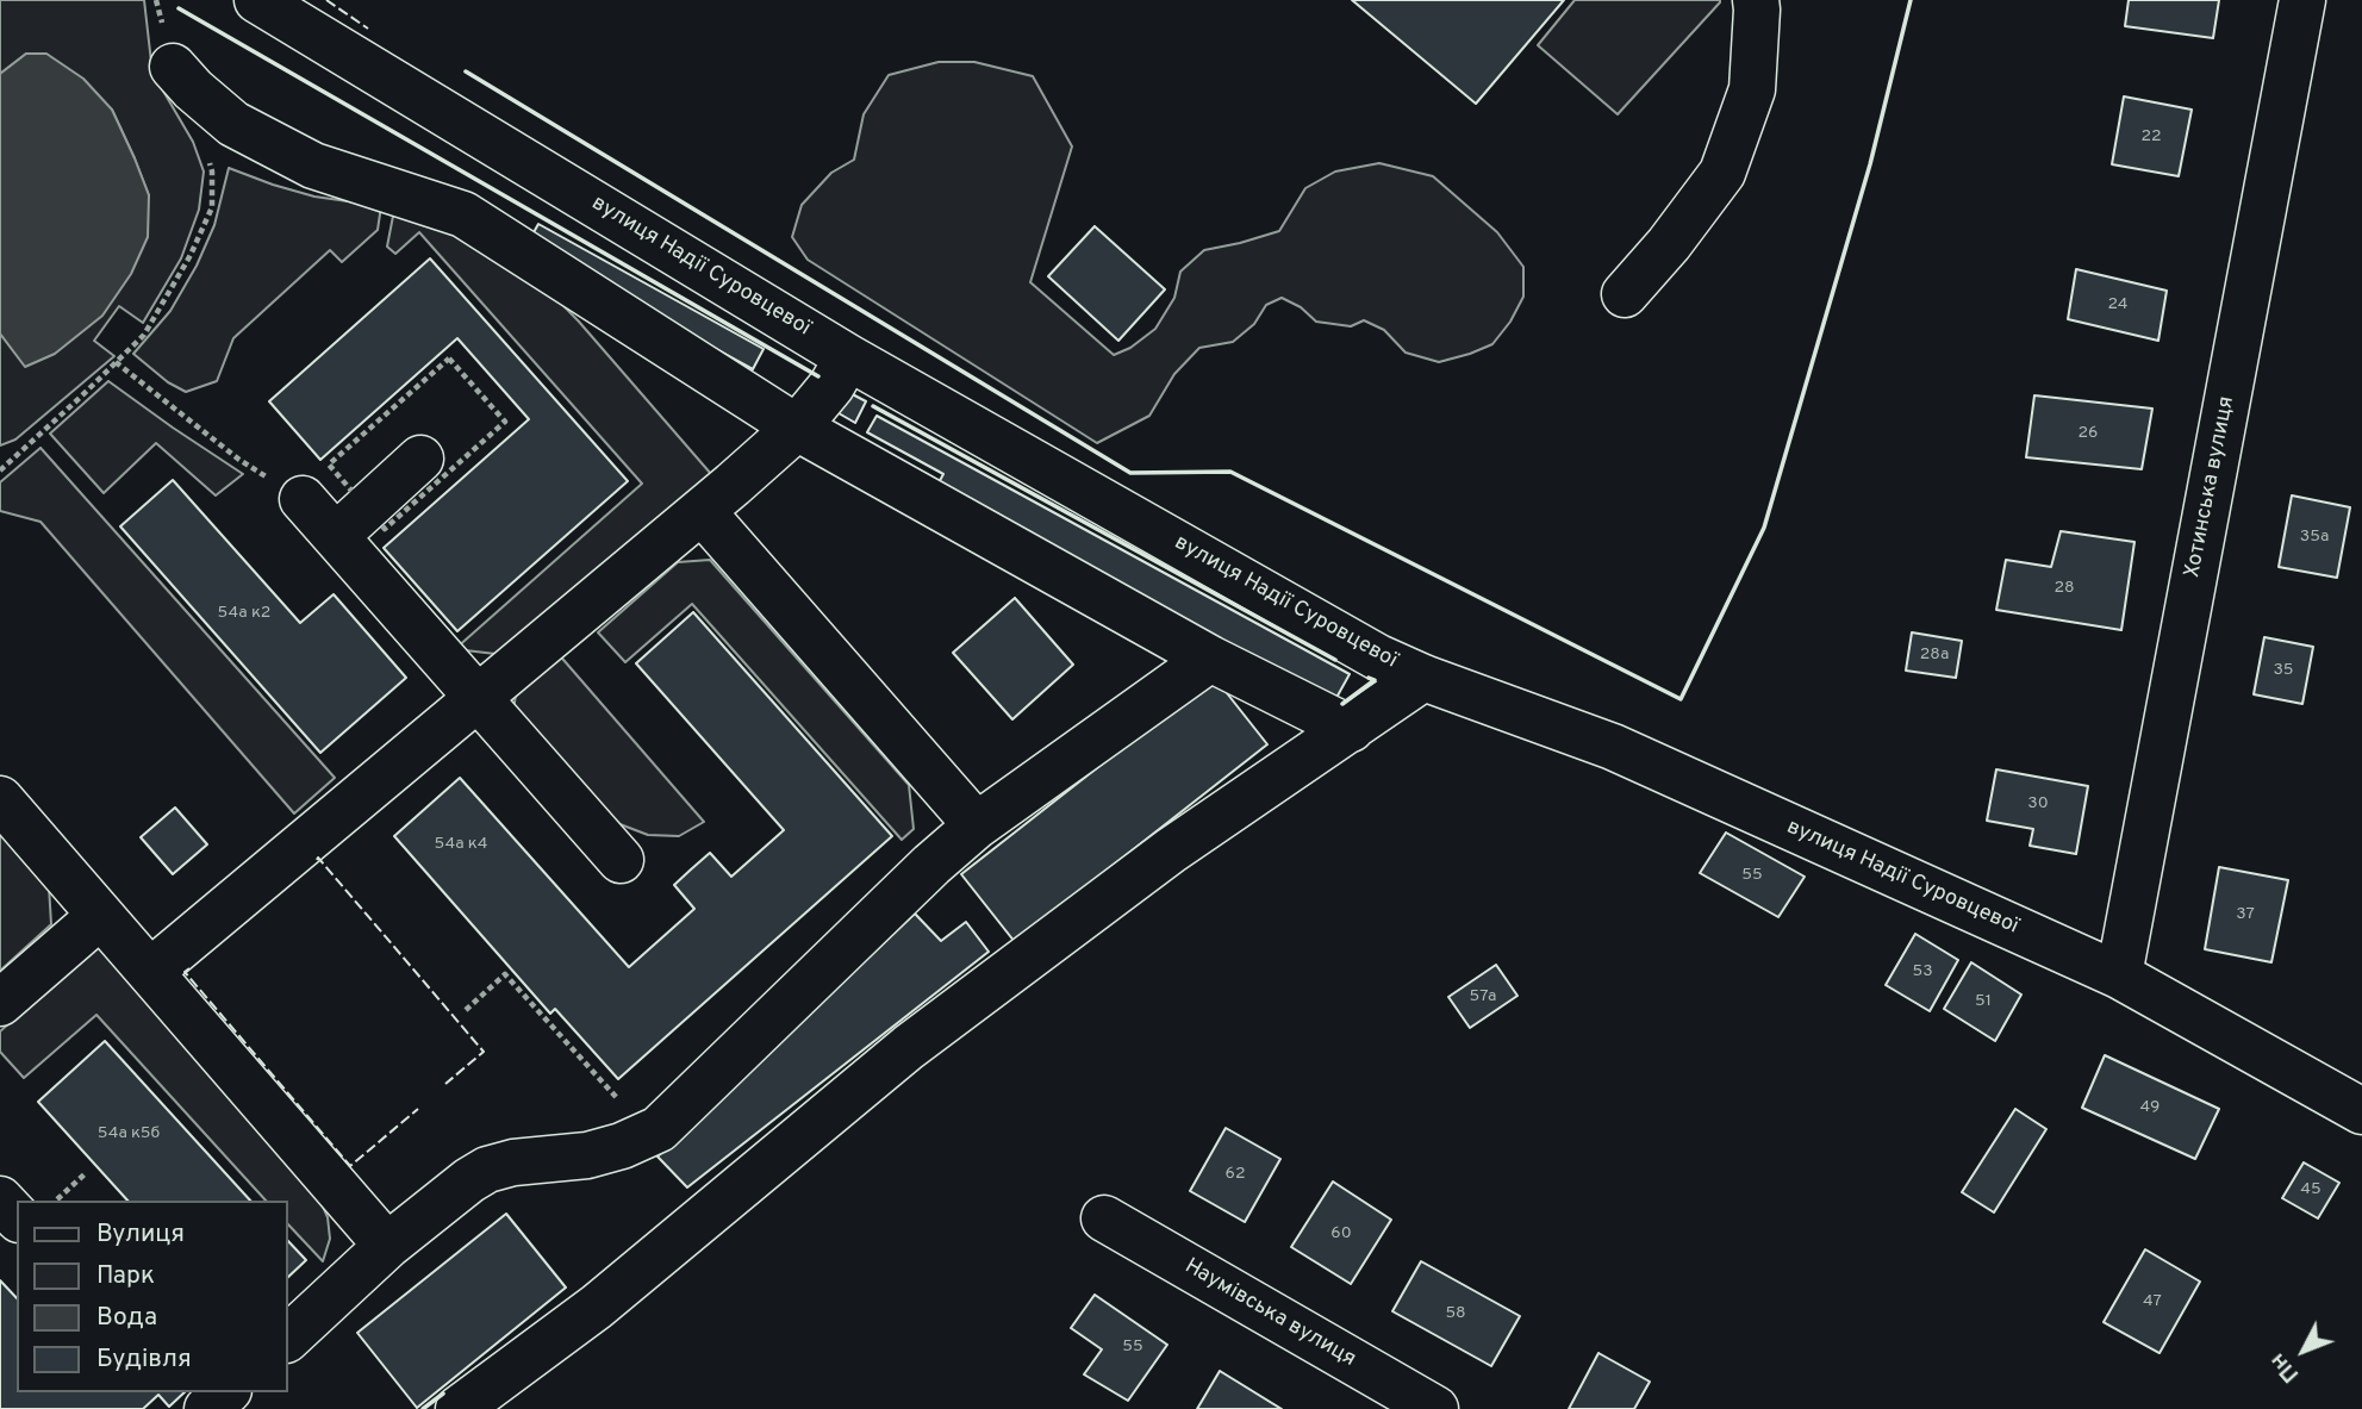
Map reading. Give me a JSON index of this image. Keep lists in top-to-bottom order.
{
  "streets": {
    "street": ["вулиця Надії Суровцевої", "Хотинська вулиця", "Наумівська вулиця"]
  },
  "crossings": [
    ["вулиця Надії Суровцевої", "Хотинська вулиця"]
  ],
  "house_numbers": [
    "22",
    "24",
    "26",
    "35а",
    "28",
    "54а к2",
    "28а",
    "35",
    "30",
    "54а к4",
    "55",
    "37",
    "53",
    "57а",
    "51",
    "49",
    "54а к5б",
    "62",
    "45",
    "60",
    "47",
    "58",
    "55"
  ],
  "legend": [
    "Вулиця",
    "Парк",
    "Вода",
    "Будівля"
  ],
  "north": "bottom left"
}
